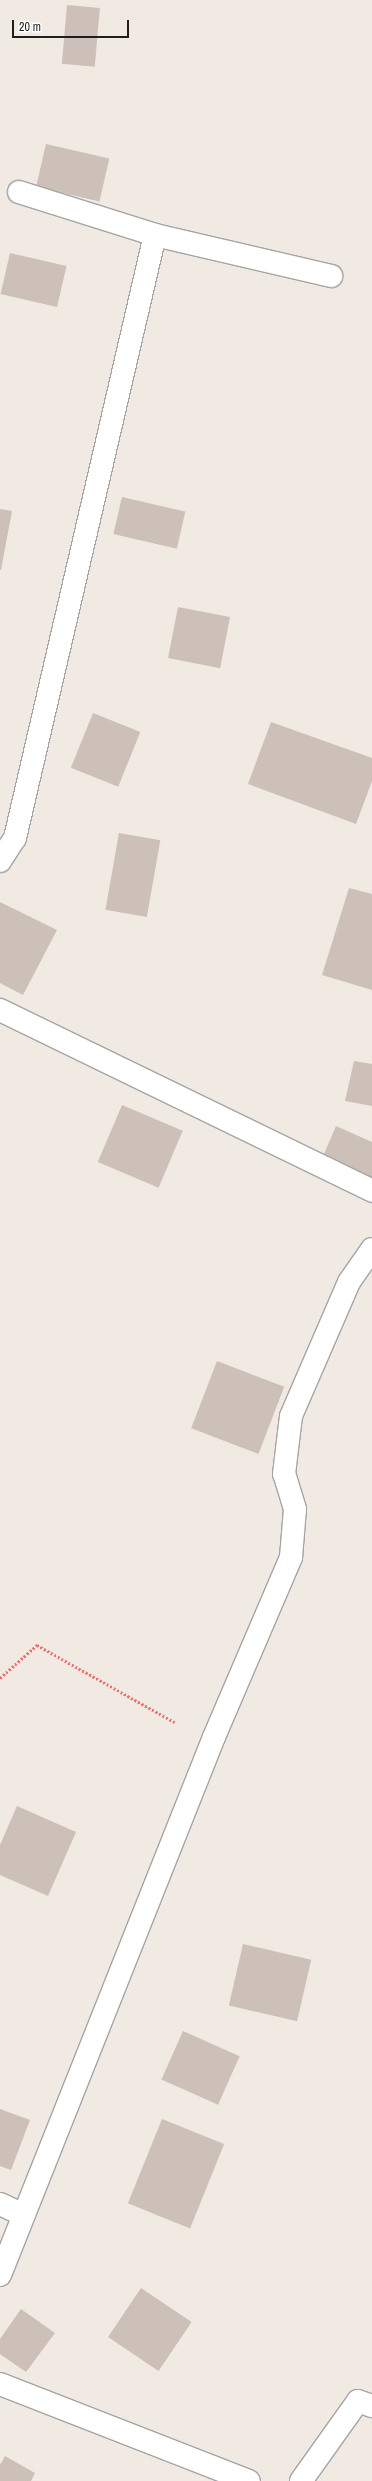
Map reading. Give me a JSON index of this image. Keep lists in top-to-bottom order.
{
  "scale_bar": "20 m"
}
